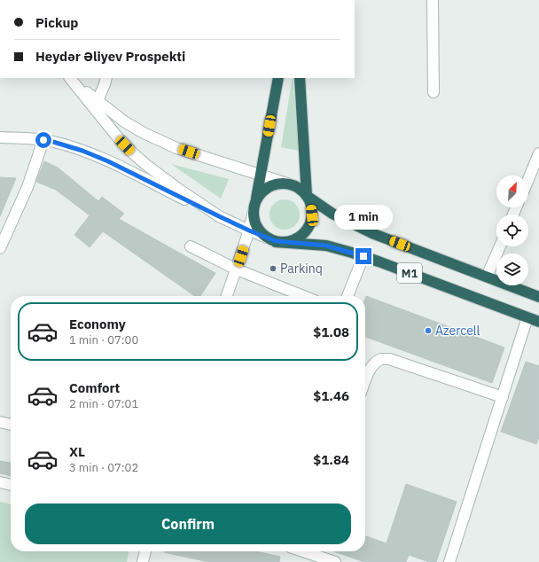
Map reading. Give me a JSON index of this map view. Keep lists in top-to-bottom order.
{
  "streets": {
    "highway": ["M1"]
  },
  "places": ["Parkinq", "Azercell"],
  "north": "top right",
  "page": {
    "banner": ["Pickup", "Heydər Əliyev Prospekti"],
    "bubble": "1 min",
    "list": [
      {
        "name": "Economy",
        "note": "1 min · 07:00",
        "value": "$1.08"
      },
      {
        "name": "Comfort",
        "note": "2 min · 07:01",
        "value": "$1.46"
      },
      {
        "name": "XL",
        "note": "3 min · 07:02",
        "value": "$1.84"
      }
    ],
    "buttons": "Confirm"
  }
}
